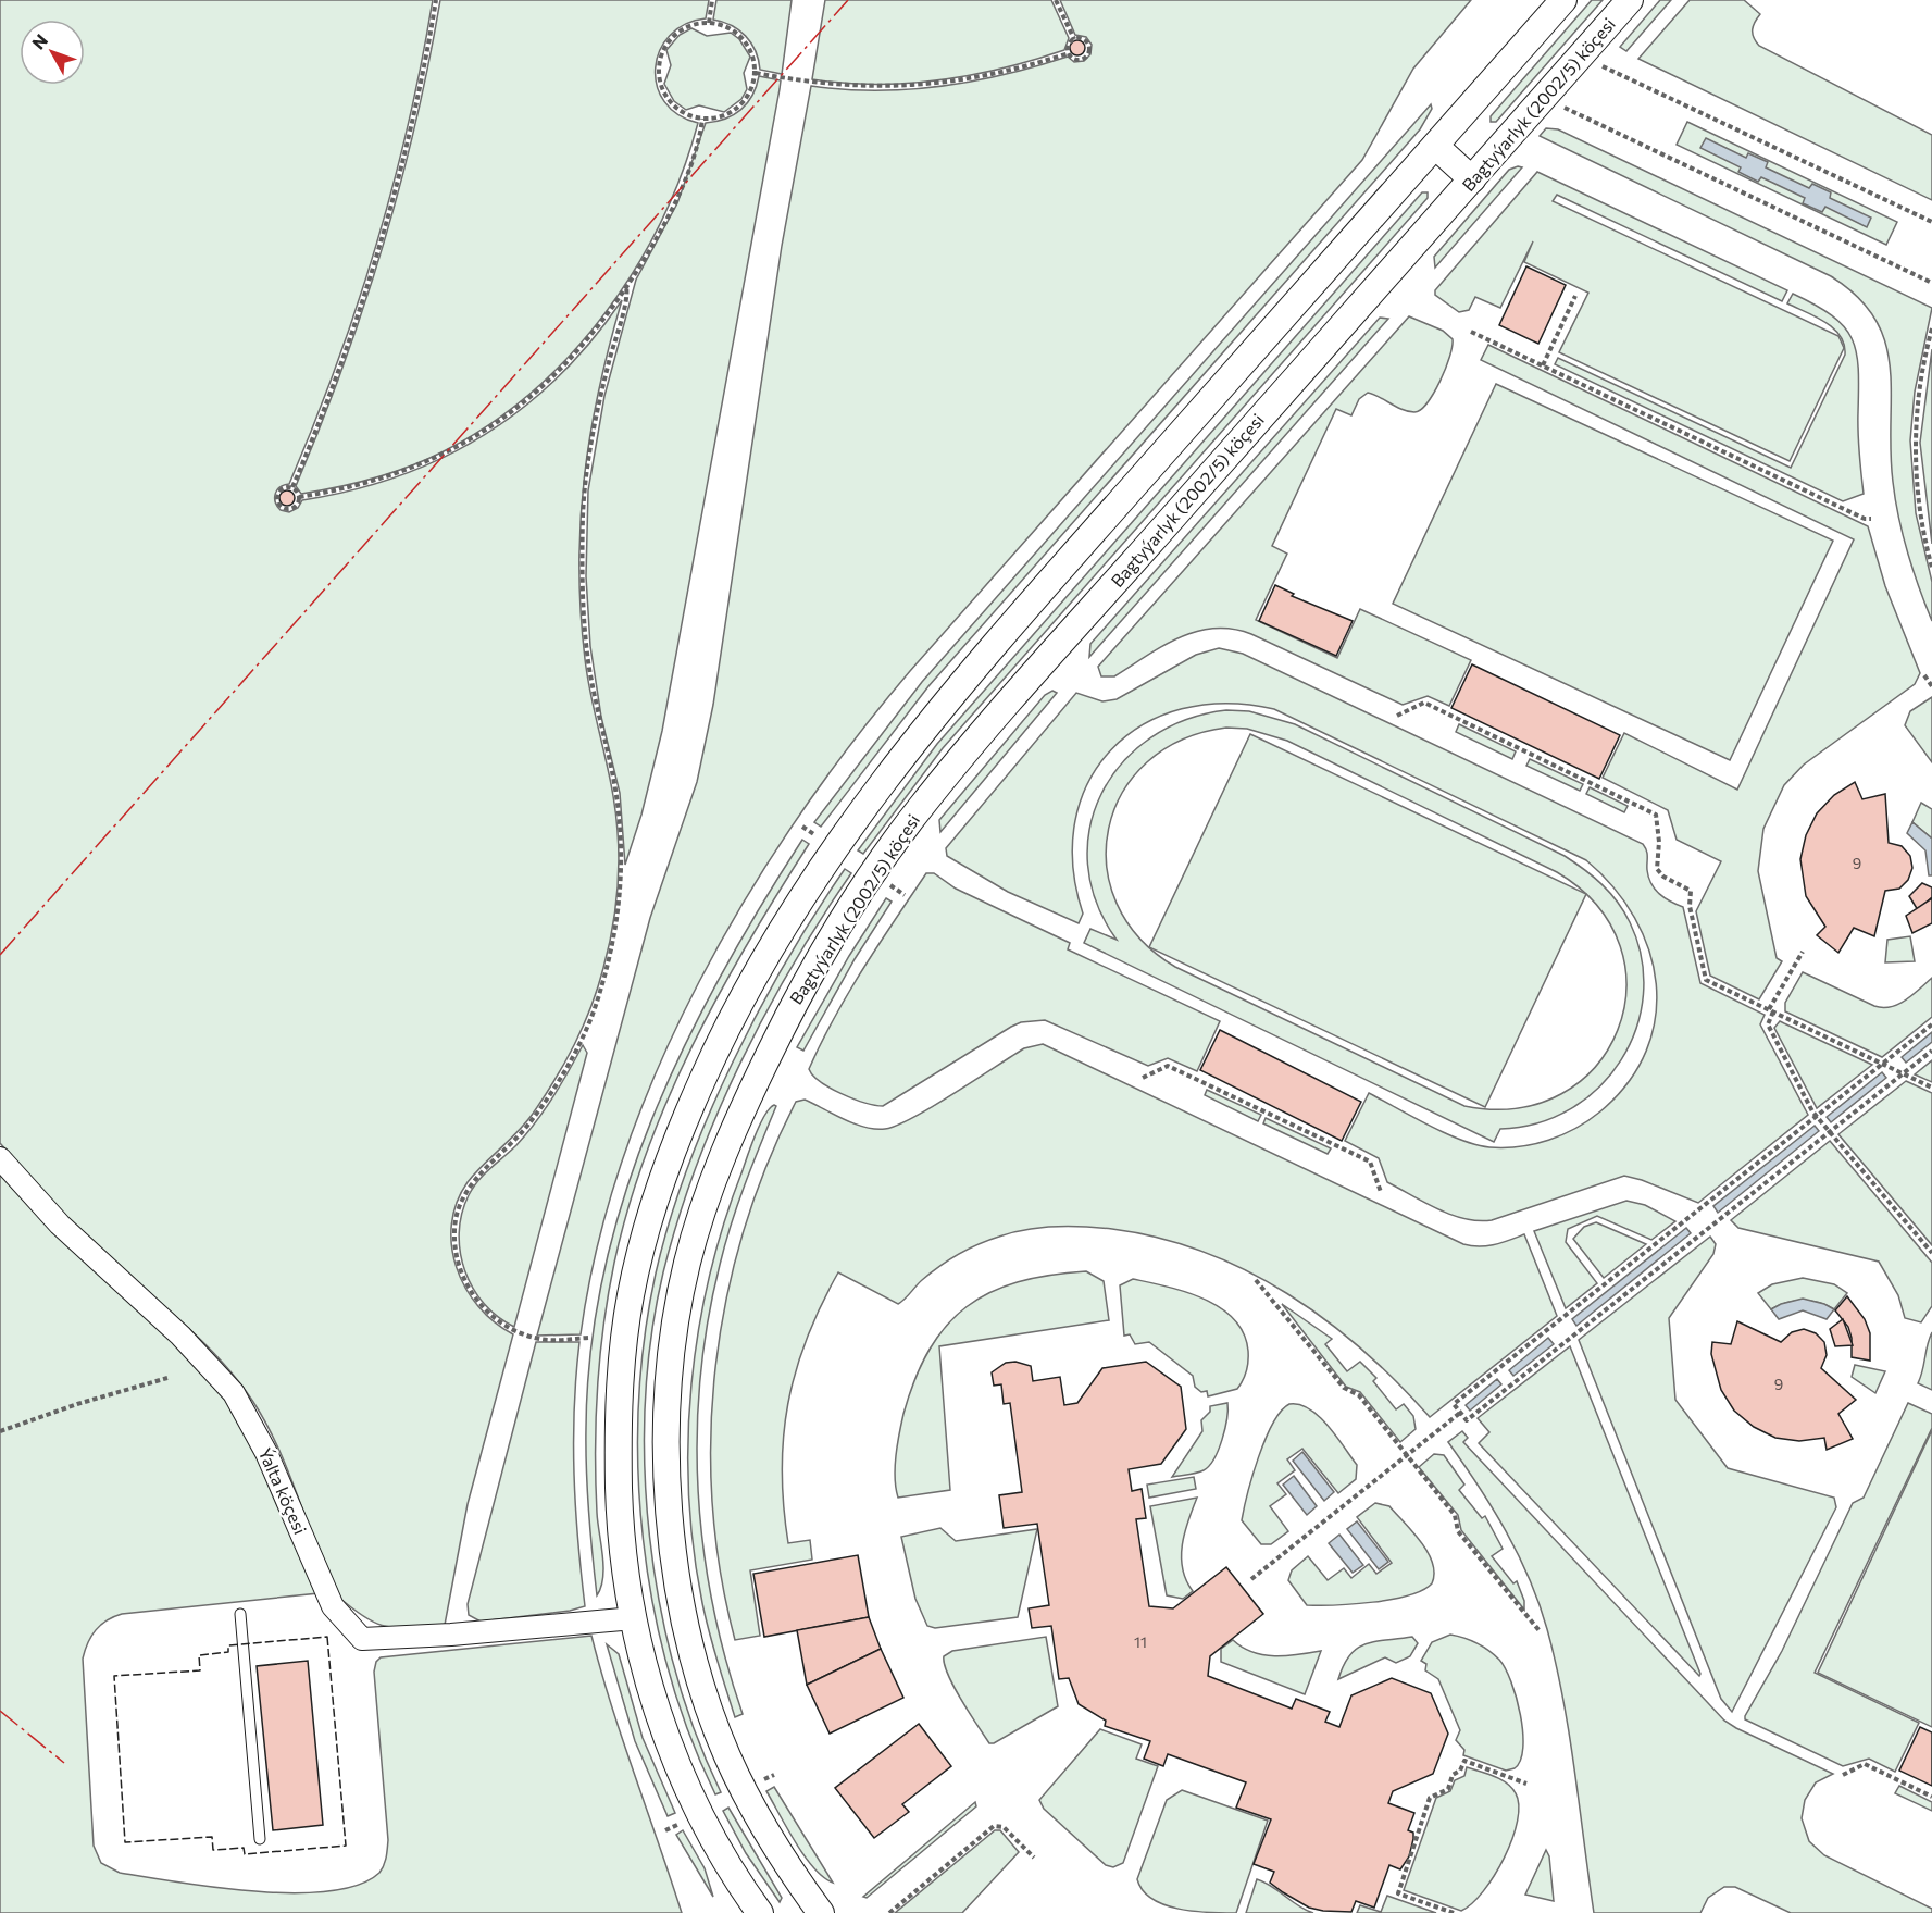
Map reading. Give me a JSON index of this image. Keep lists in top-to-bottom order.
{
  "streets": {
    "street": ["Bagtyýarlyk (2002/5) köçesi", "Ýalta köçesi"]
  },
  "house_numbers": ["9", "9", "11"],
  "north": "top left"
}
